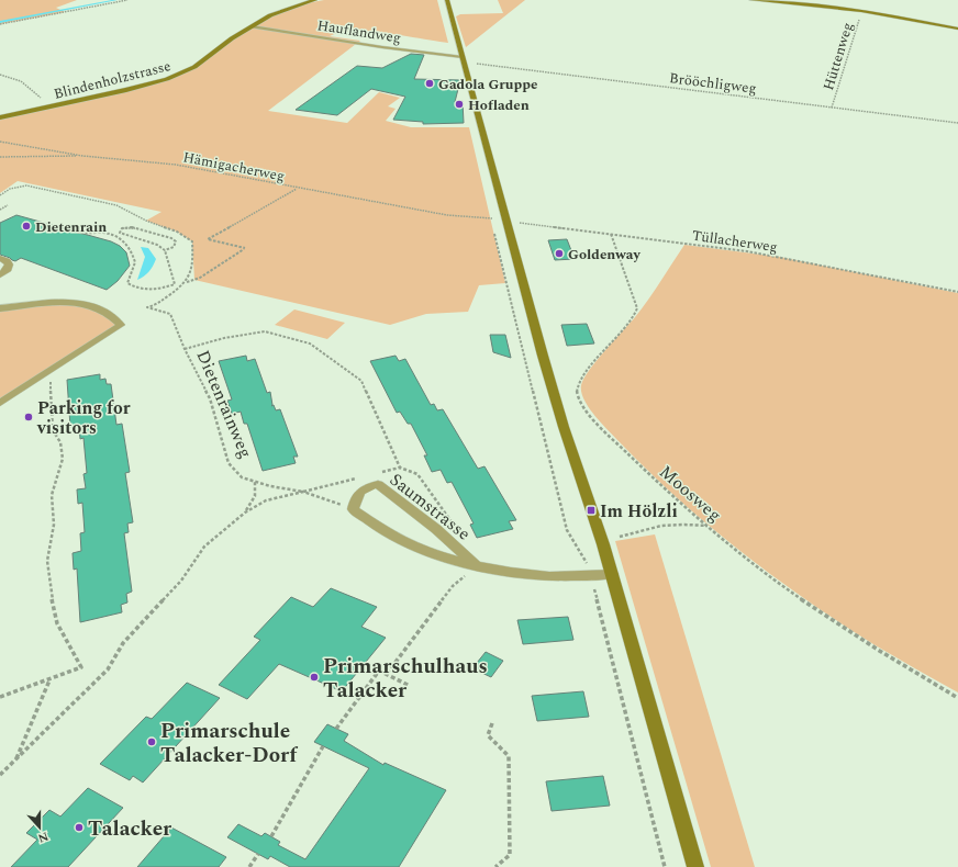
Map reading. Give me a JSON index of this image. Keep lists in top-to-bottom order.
{
  "streets": {
    "main road": ["Blindenholzstrasse"],
    "street": ["Saumstrasse"],
    "lane": ["Hauflandweg"],
    "path": [
      "Hüttenweg",
      "Brööchligweg",
      "Hämigacherweg",
      "Tüllacherweg",
      "Dietenrainweg",
      "Moosweg"
    ]
  },
  "crossings": [
    ["Hauflandweg", "Blindenholzstrasse"],
    ["Hauflandweg", "Brööchligweg"],
    ["Hüttenweg", "Brööchligweg"],
    ["Hämigacherweg", "Tüllacherweg"],
    ["Tüllacherweg", "Moosweg"]
  ],
  "places": {
    "other": [
      "Gadola Gruppe",
      "Hofladen",
      "Dietenrain",
      "Goldenway",
      "Parking for visitors",
      "Primarschulhaus Talacker",
      "Primarschule Talacker-Dorf",
      "Talacker"
    ],
    "transit": ["Im Hölzli"]
  },
  "north": "bottom"
}
